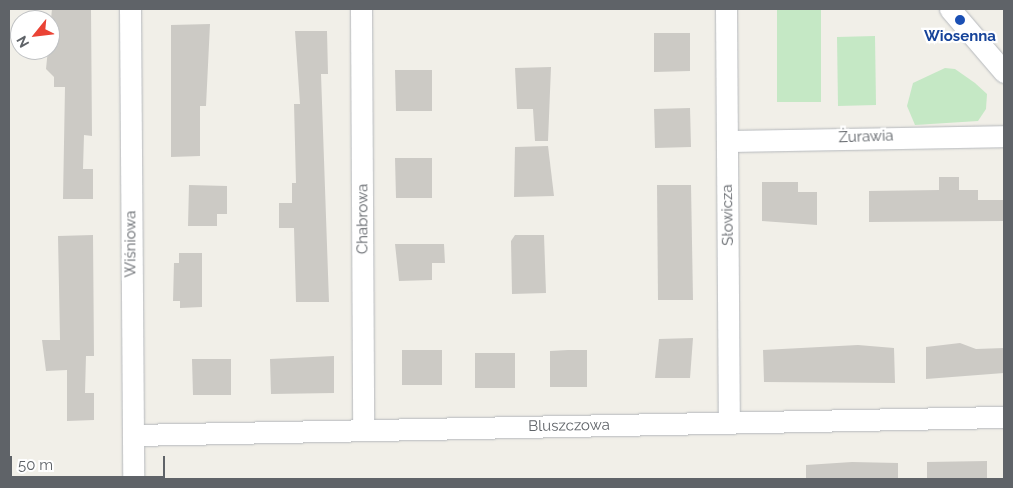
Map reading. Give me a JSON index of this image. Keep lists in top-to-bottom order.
{
  "streets": {
    "street": [
      "Żurawia",
      "Słowicza",
      "Chabrowa",
      "Wiśniowa",
      "Bluszczowa"
    ]
  },
  "crossings": [
    ["Żurawia", "Słowicza"],
    ["Słowicza", "Bluszczowa"],
    ["Chabrowa", "Bluszczowa"],
    ["Wiśniowa", "Bluszczowa"]
  ],
  "places": ["Wiosenna"],
  "scale_bar": "50 m",
  "north": "bottom left"
}
